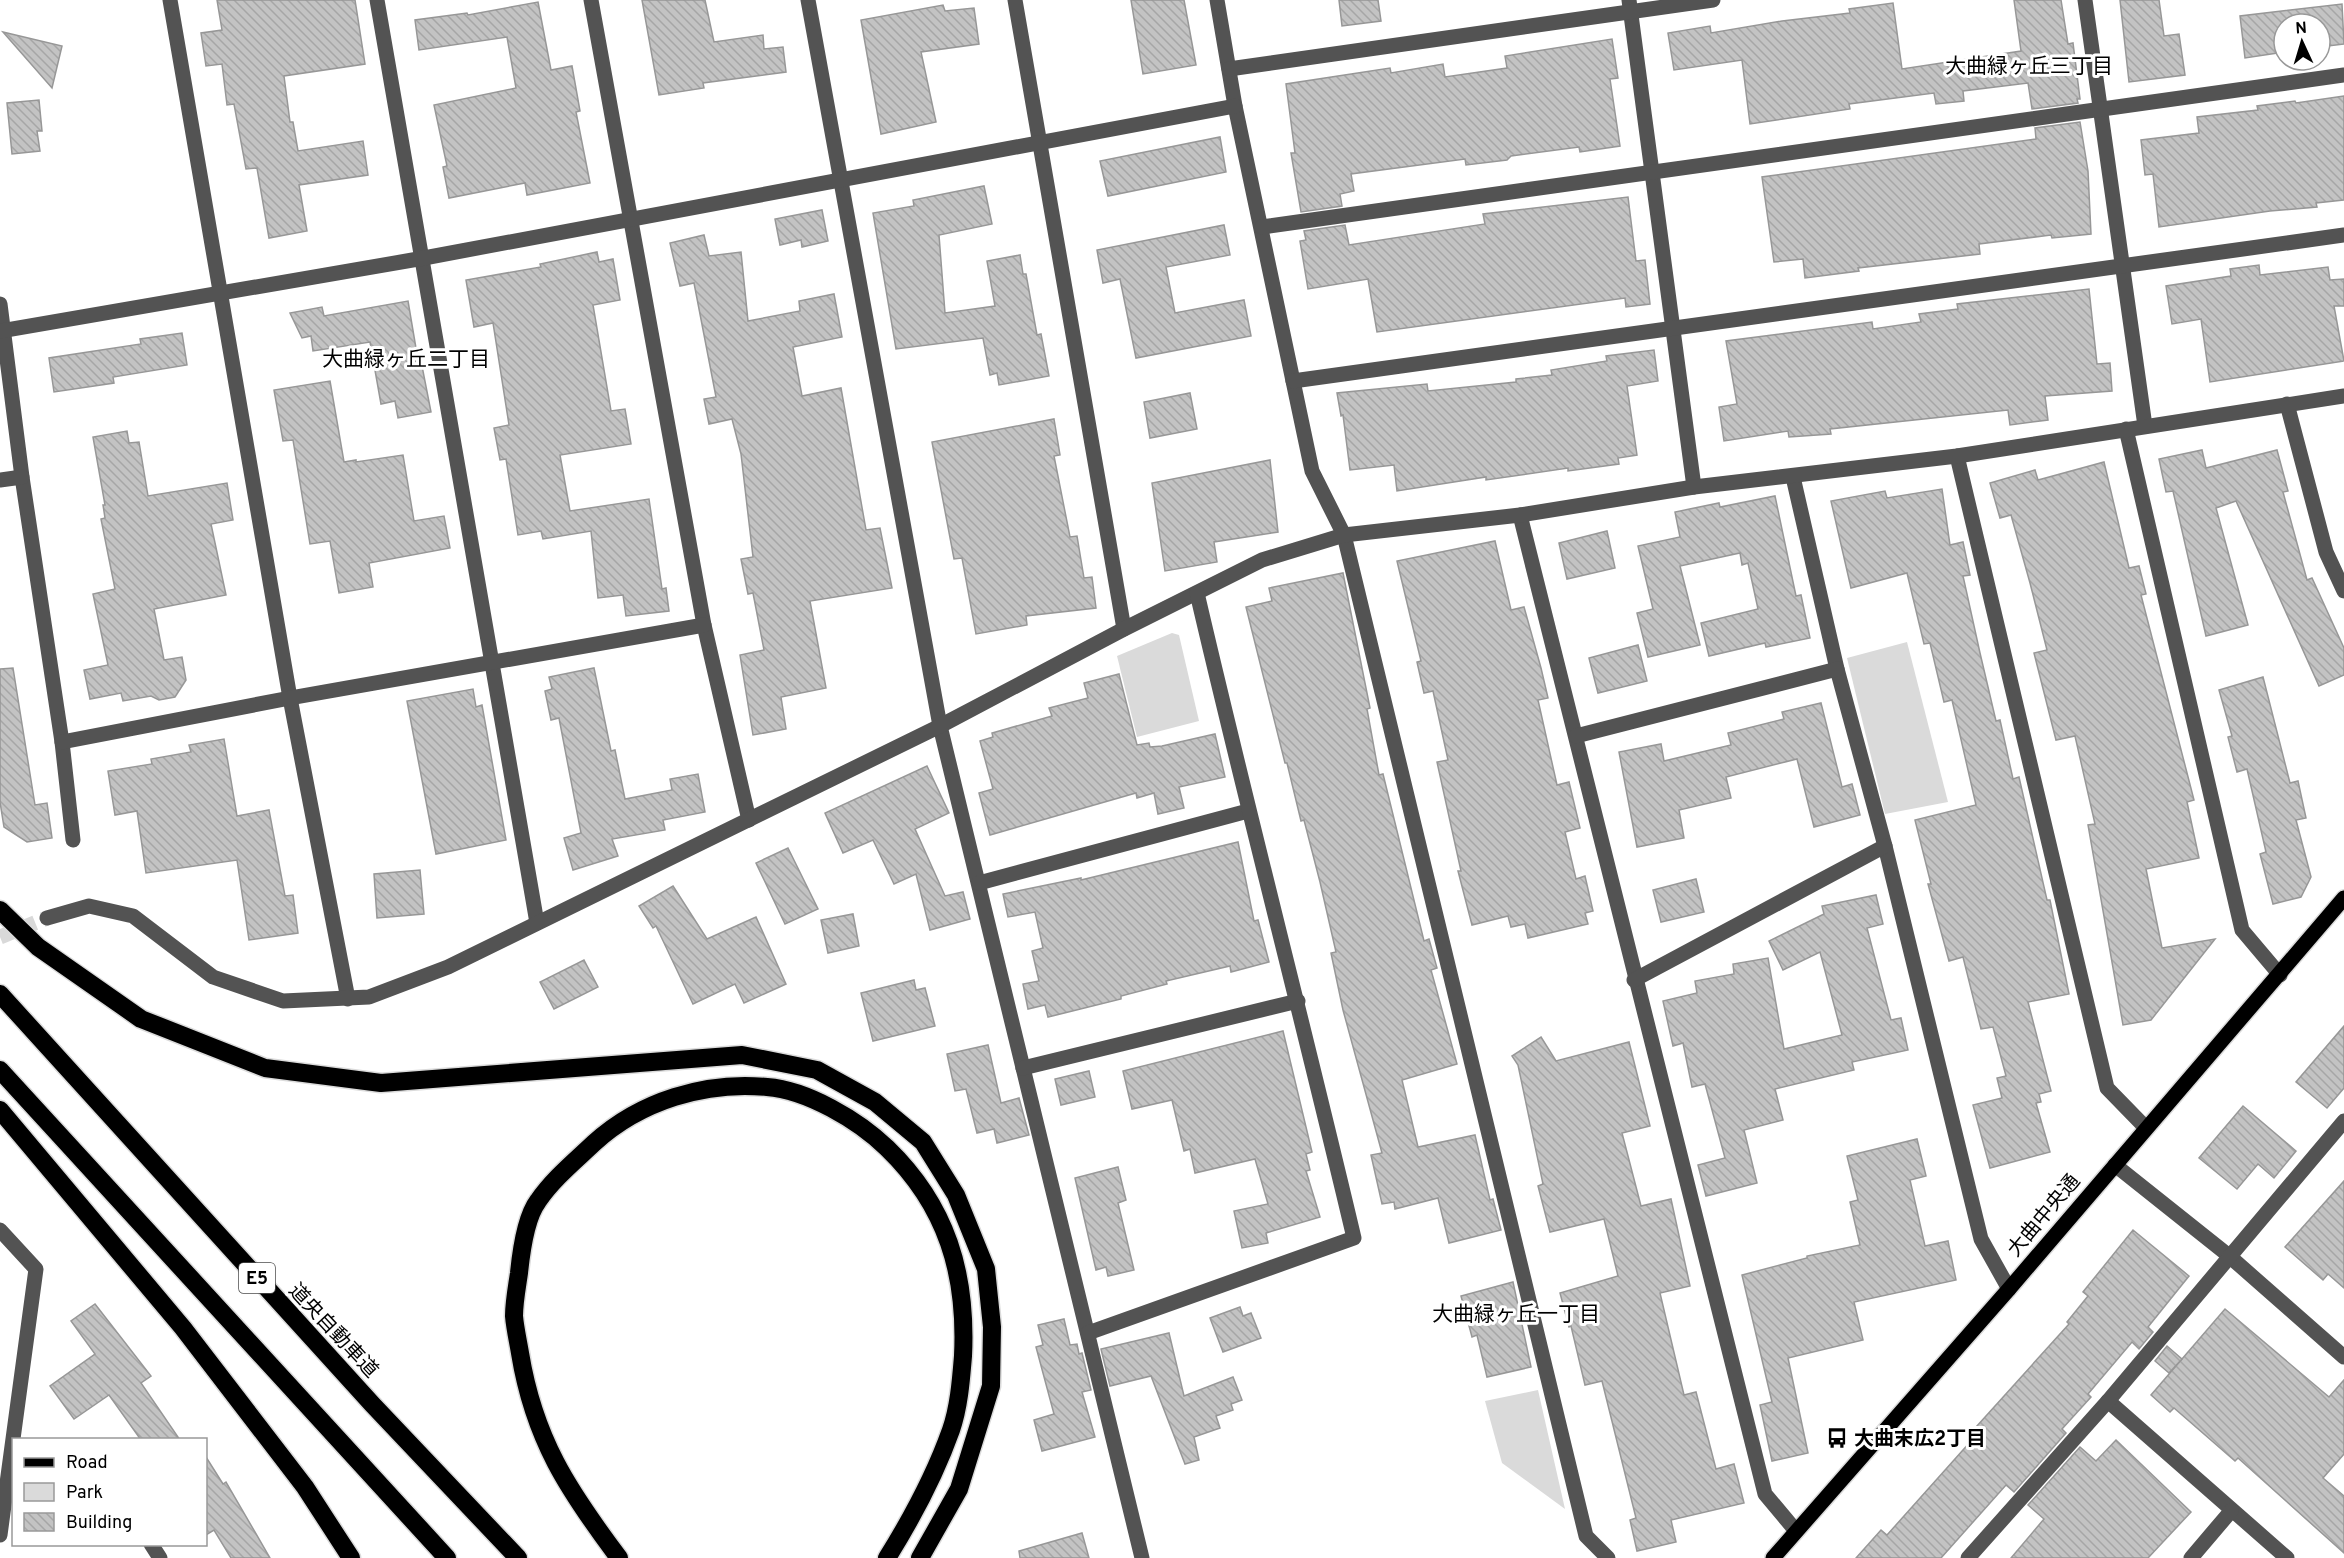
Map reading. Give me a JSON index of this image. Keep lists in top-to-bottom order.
{
  "streets": {
    "highway": ["E5", "道央自動車道"],
    "main road": ["大曲中央通"]
  },
  "districts": ["大曲緑ヶ丘三丁目", "大曲緑ヶ丘二丁目", "大曲緑ヶ丘一丁目"],
  "places": {
    "bus stop": ["大曲末広2丁目"]
  },
  "legend": ["Road", "Park", "Building"],
  "north": "top"
}
